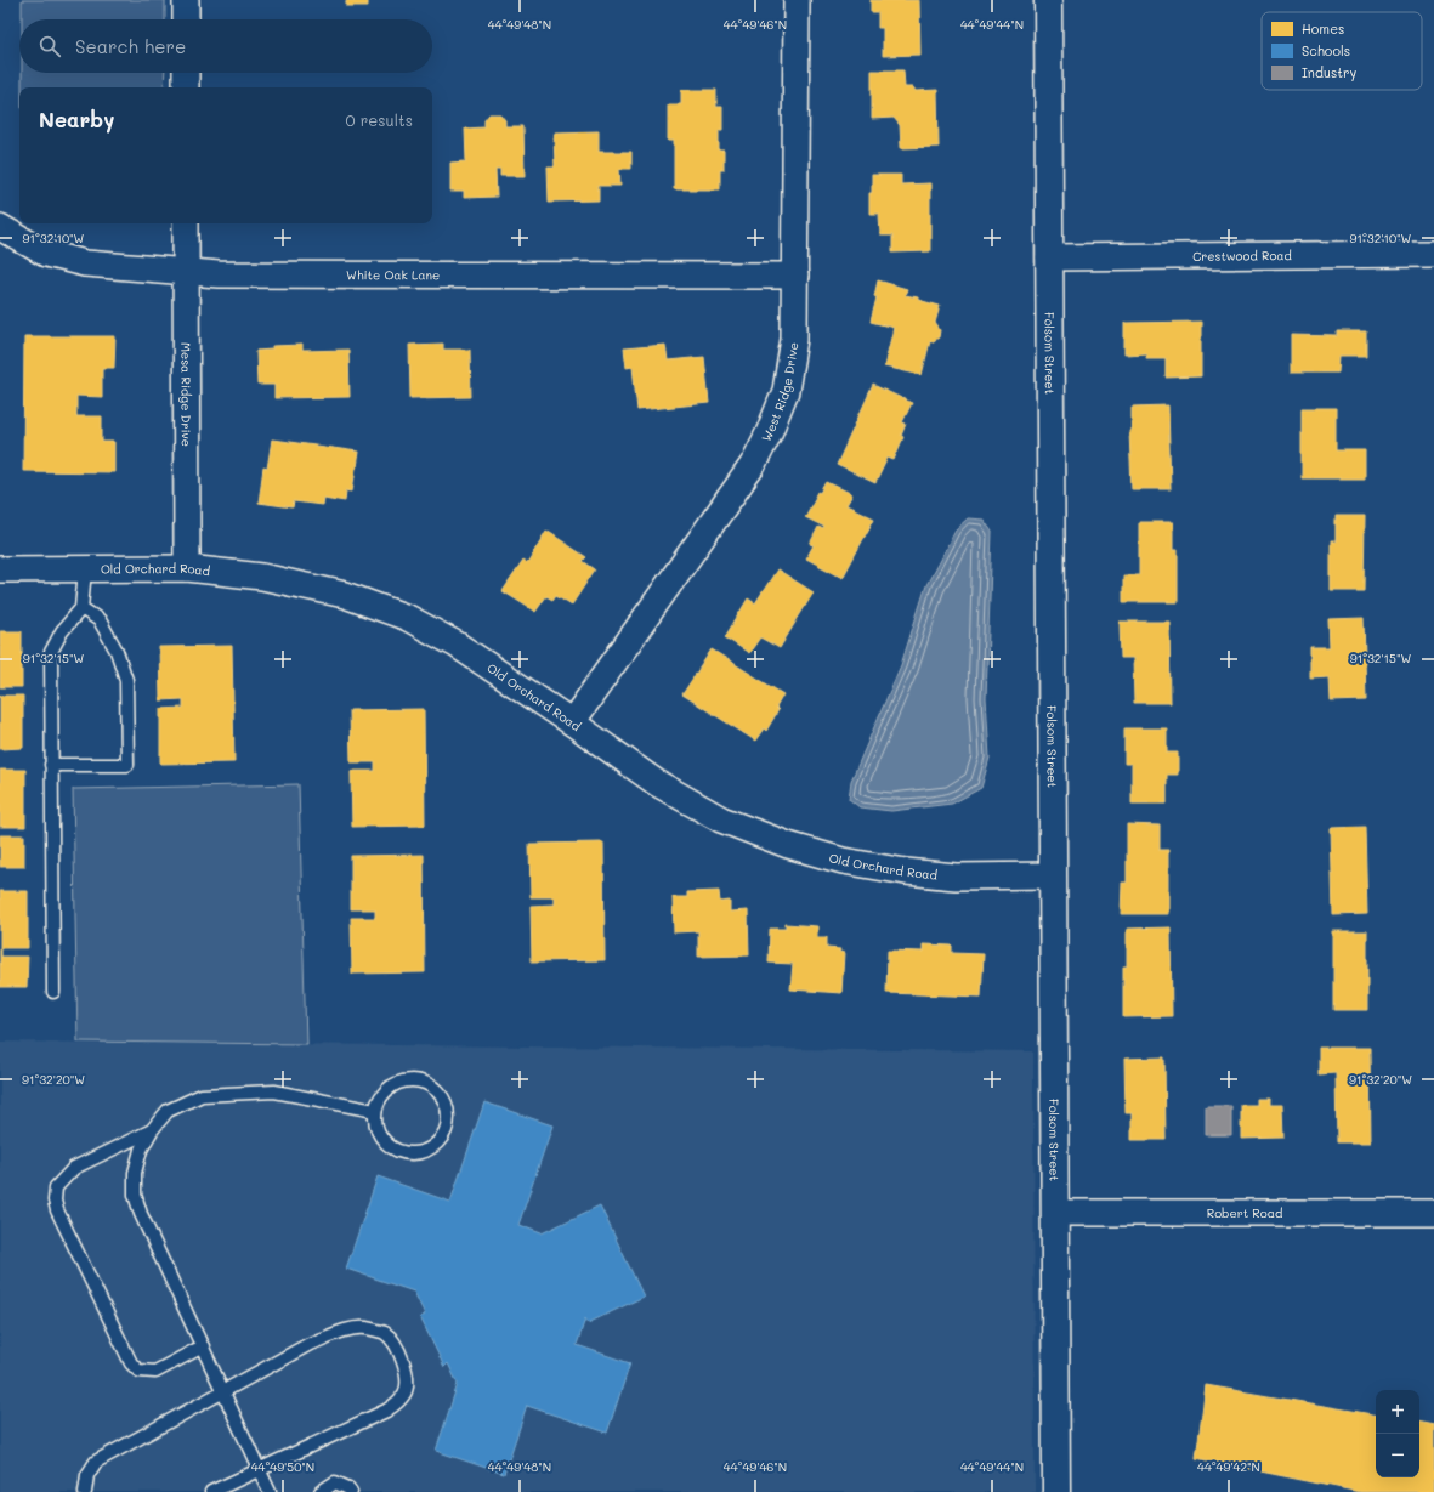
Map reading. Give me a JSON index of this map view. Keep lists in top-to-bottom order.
{
  "streets": {
    "street": [
      "Crestwood Road",
      "White Oak Lane",
      "Folsom Street",
      "West Ridge Drive",
      "Mesa Ridge Drive",
      "Old Orchard Road",
      "Robert Road"
    ]
  },
  "crossings": [
    ["Crestwood Road", "Folsom Street"],
    ["White Oak Lane", "West Ridge Drive"],
    ["White Oak Lane", "Mesa Ridge Drive"],
    ["Folsom Street", "Old Orchard Road"],
    ["Folsom Street", "Robert Road"],
    ["West Ridge Drive", "Old Orchard Road"],
    ["Mesa Ridge Drive", "Old Orchard Road"]
  ],
  "legend": ["Homes", "Schools", "Industry"],
  "page": {
    "search": "Search here",
    "heading": ["Nearby", "0 results"],
    "map_buttons": ["+", "−"]
  },
  "coordinates": [
    "44°49'48\"N",
    "44°49'46\"N",
    "44°49'44\"N",
    "91°32'10\"W",
    "91°32'15\"W",
    "91°32'20\"W",
    "44°49'50\"N",
    "44°49'42\"N"
  ]
}
